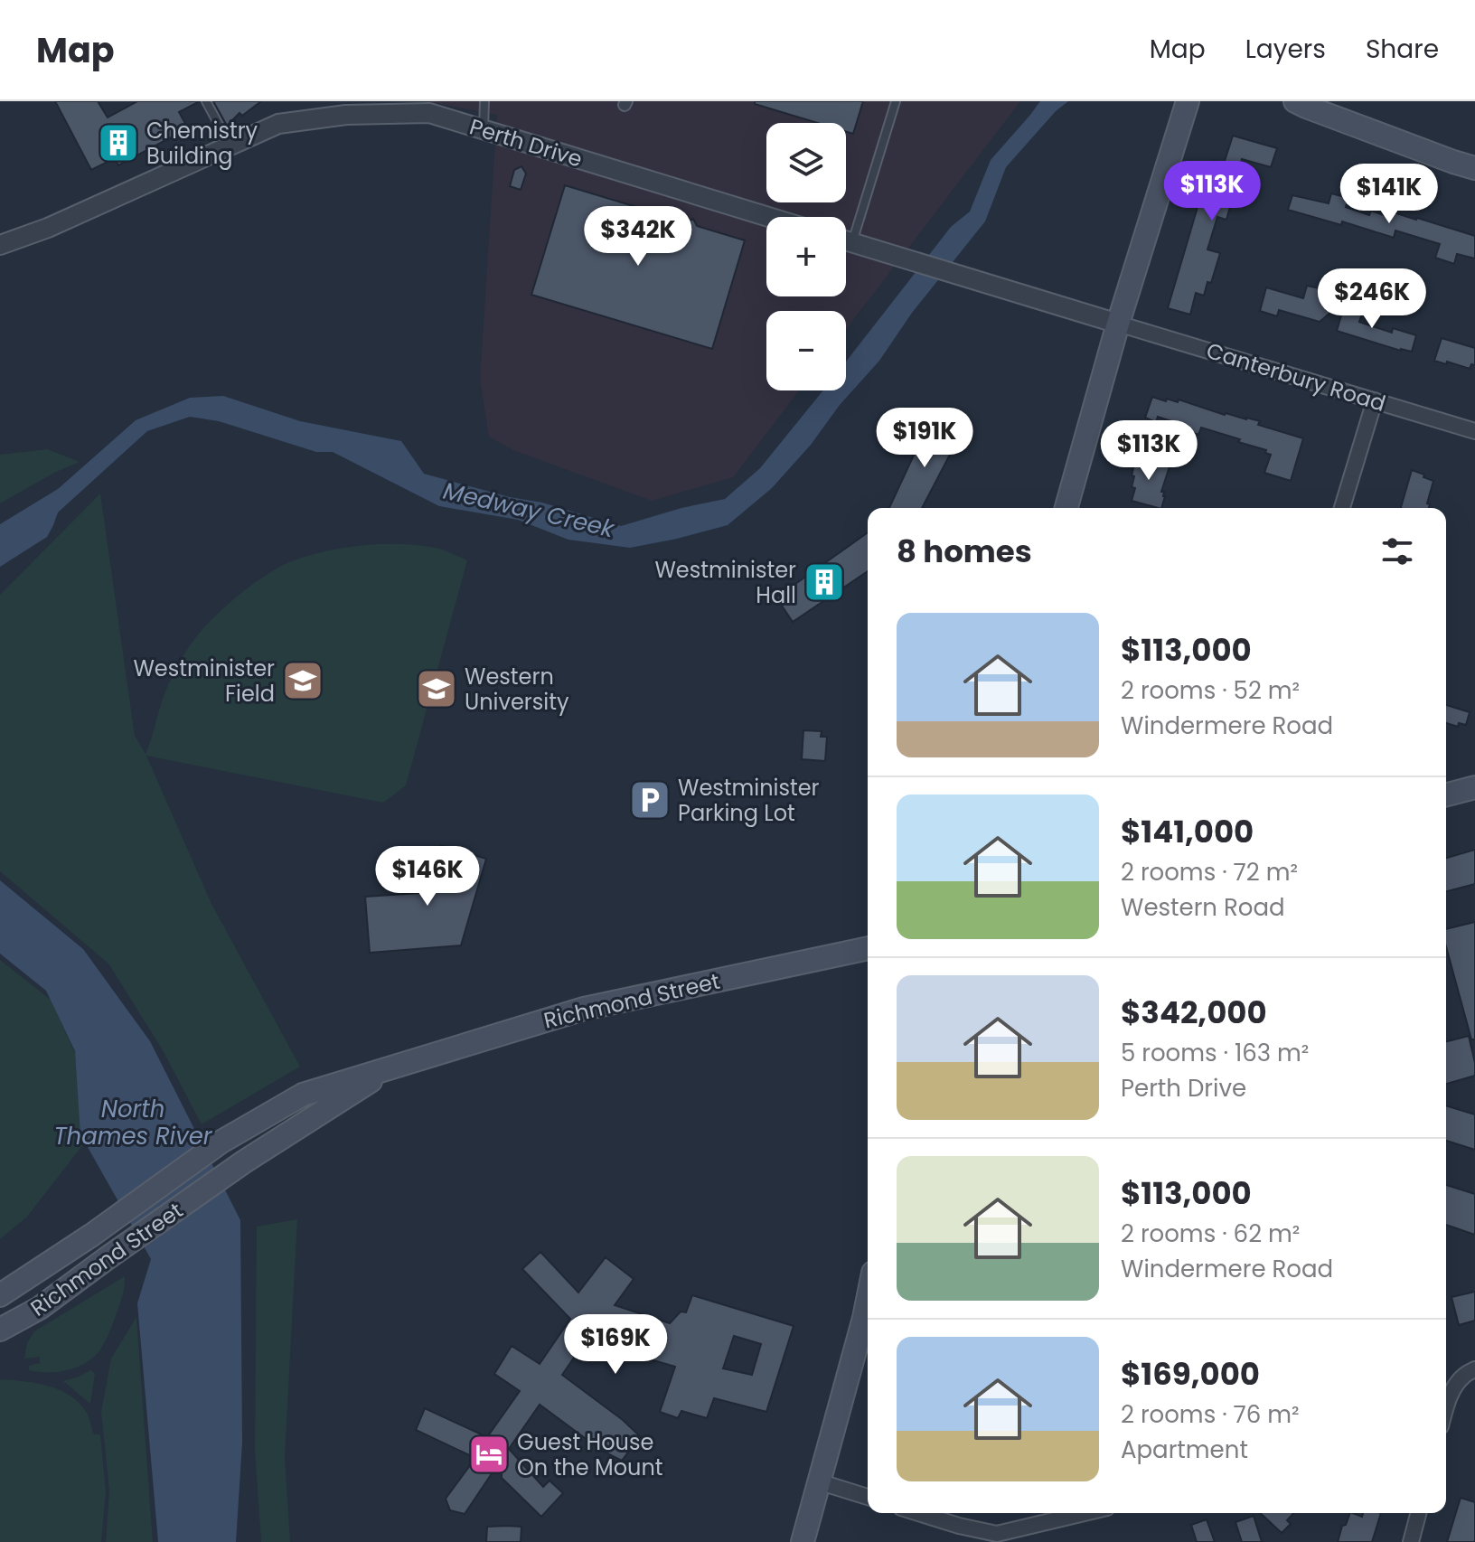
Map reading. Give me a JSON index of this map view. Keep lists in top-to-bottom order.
{
  "streets": {
    "main road": ["Richmond Street"],
    "street": ["Perth Drive", "Canterbury Road"]
  },
  "water": ["Medway Creek", "North Thames River"],
  "places": {
    "building": ["Chemistry Building", "Westminister Hall"],
    "school or university": ["Westminister Field", "Western University"],
    "parking": ["Westminister Parking Lot"],
    "hotel": ["Guest House On the Mount"]
  },
  "page": {
    "header": "Map",
    "nav": ["Map", "Layers", "Share"],
    "map_buttons": ["+", "−"],
    "price": [
      "$113K",
      "$141K",
      "$342K",
      "$246K",
      "$191K",
      "$113K",
      "$146K",
      "$169K"
    ],
    "heading": "8 homes",
    "list": [
      {
        "name": "$113,000",
        "note": "2 rooms · 52 m² · Windermere Road"
      },
      {
        "name": "$141,000",
        "note": "2 rooms · 72 m² · Western Road"
      },
      {
        "name": "$342,000",
        "note": "5 rooms · 163 m² · Perth Drive"
      },
      {
        "name": "$113,000",
        "note": "2 rooms · 62 m² · Windermere Road"
      },
      {
        "name": "$169,000",
        "note": "2 rooms · 76 m² · Apartment"
      }
    ]
  }
}
